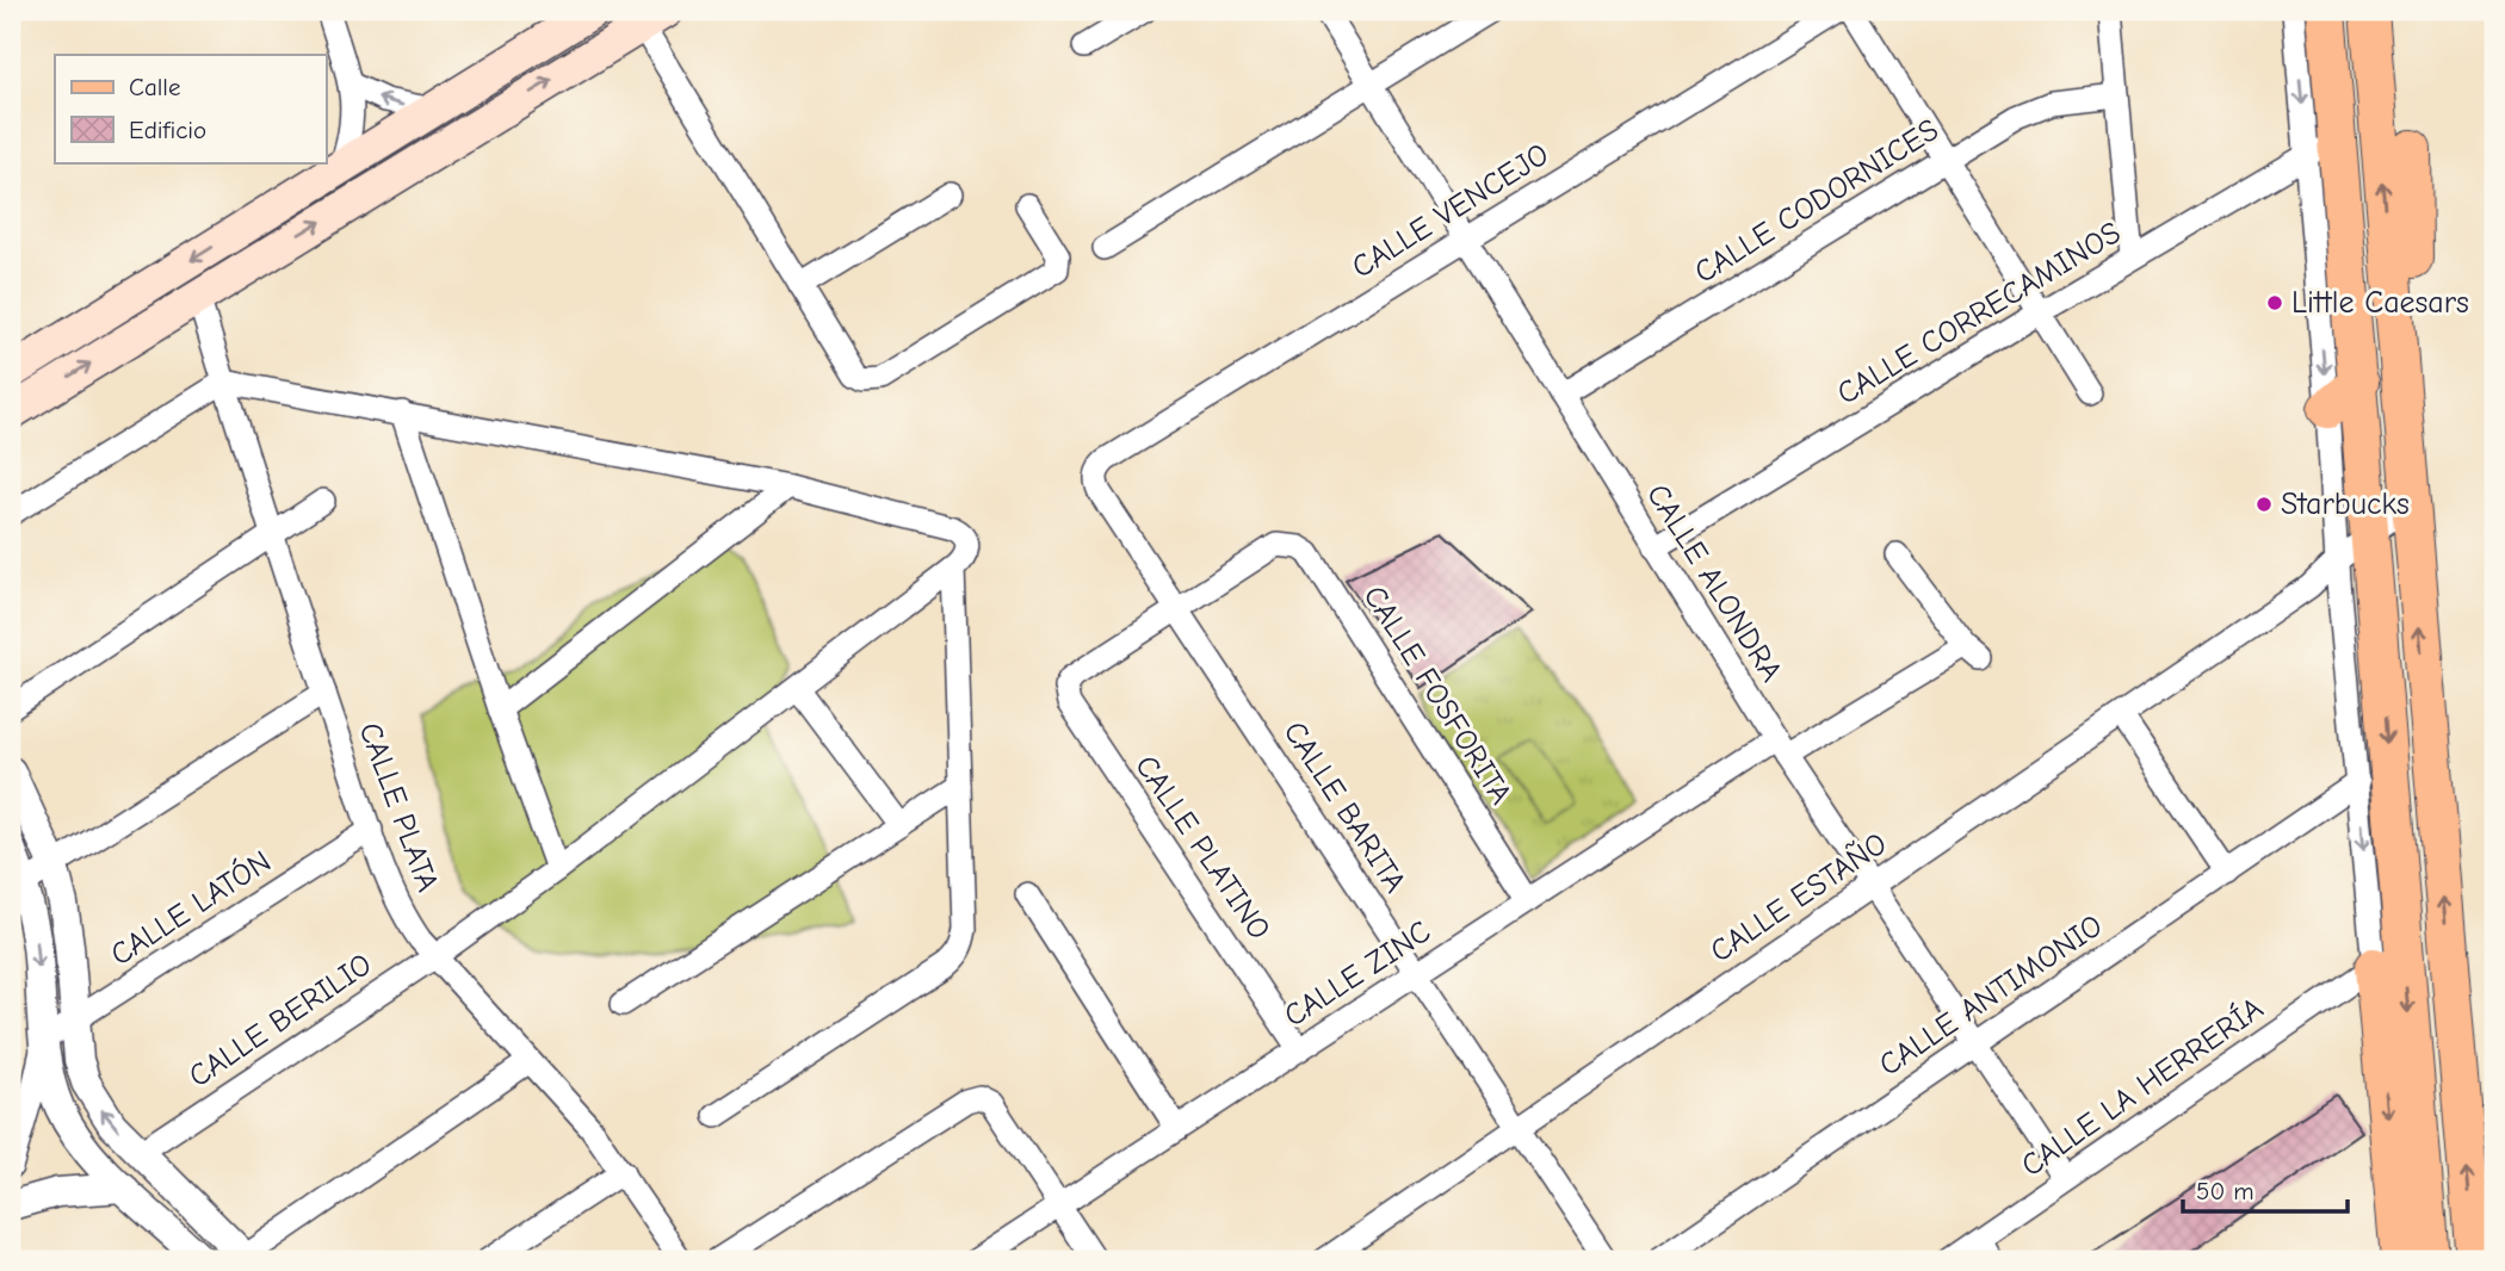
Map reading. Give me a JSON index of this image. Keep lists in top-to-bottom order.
{
  "streets": {
    "street": [
      "CALLE CODORNICES",
      "CALLE VENCEJO",
      "CALLE CORRECAMINOS",
      "CALLE ALONDRA",
      "CALLE FOSFORITA",
      "CALLE PLATA",
      "CALLE BARITA",
      "CALLE PLATINO",
      "CALLE ESTAÑO",
      "CALLE LATÓN",
      "CALLE ZINC",
      "CALLE ANTIMONIO",
      "CALLE BERILIO",
      "CALLE LA HERRERÍA"
    ]
  },
  "crossings": [
    ["CALLE CODORNICES", "CALLE ALONDRA"],
    ["CALLE VENCEJO", "CALLE ALONDRA"],
    ["CALLE VENCEJO", "CALLE BARITA"],
    ["CALLE CORRECAMINOS", "CALLE ALONDRA"],
    ["CALLE ALONDRA", "CALLE ESTAÑO"],
    ["CALLE ALONDRA", "CALLE ZINC"],
    ["CALLE ALONDRA", "CALLE ANTIMONIO"],
    ["CALLE ALONDRA", "CALLE LA HERRERÍA"],
    ["CALLE FOSFORITA", "CALLE BARITA"],
    ["CALLE FOSFORITA", "CALLE PLATINO"],
    ["CALLE FOSFORITA", "CALLE ZINC"],
    ["CALLE PLATA", "CALLE LATÓN"],
    ["CALLE PLATA", "CALLE BERILIO"],
    ["CALLE BARITA", "CALLE PLATINO"],
    ["CALLE BARITA", "CALLE ESTAÑO"],
    ["CALLE BARITA", "CALLE ZINC"],
    ["CALLE PLATINO", "CALLE ZINC"]
  ],
  "places": ["Little Caesars", "Starbucks"],
  "legend": ["Calle", "Edificio"],
  "scale_bar": "50 m"
}
